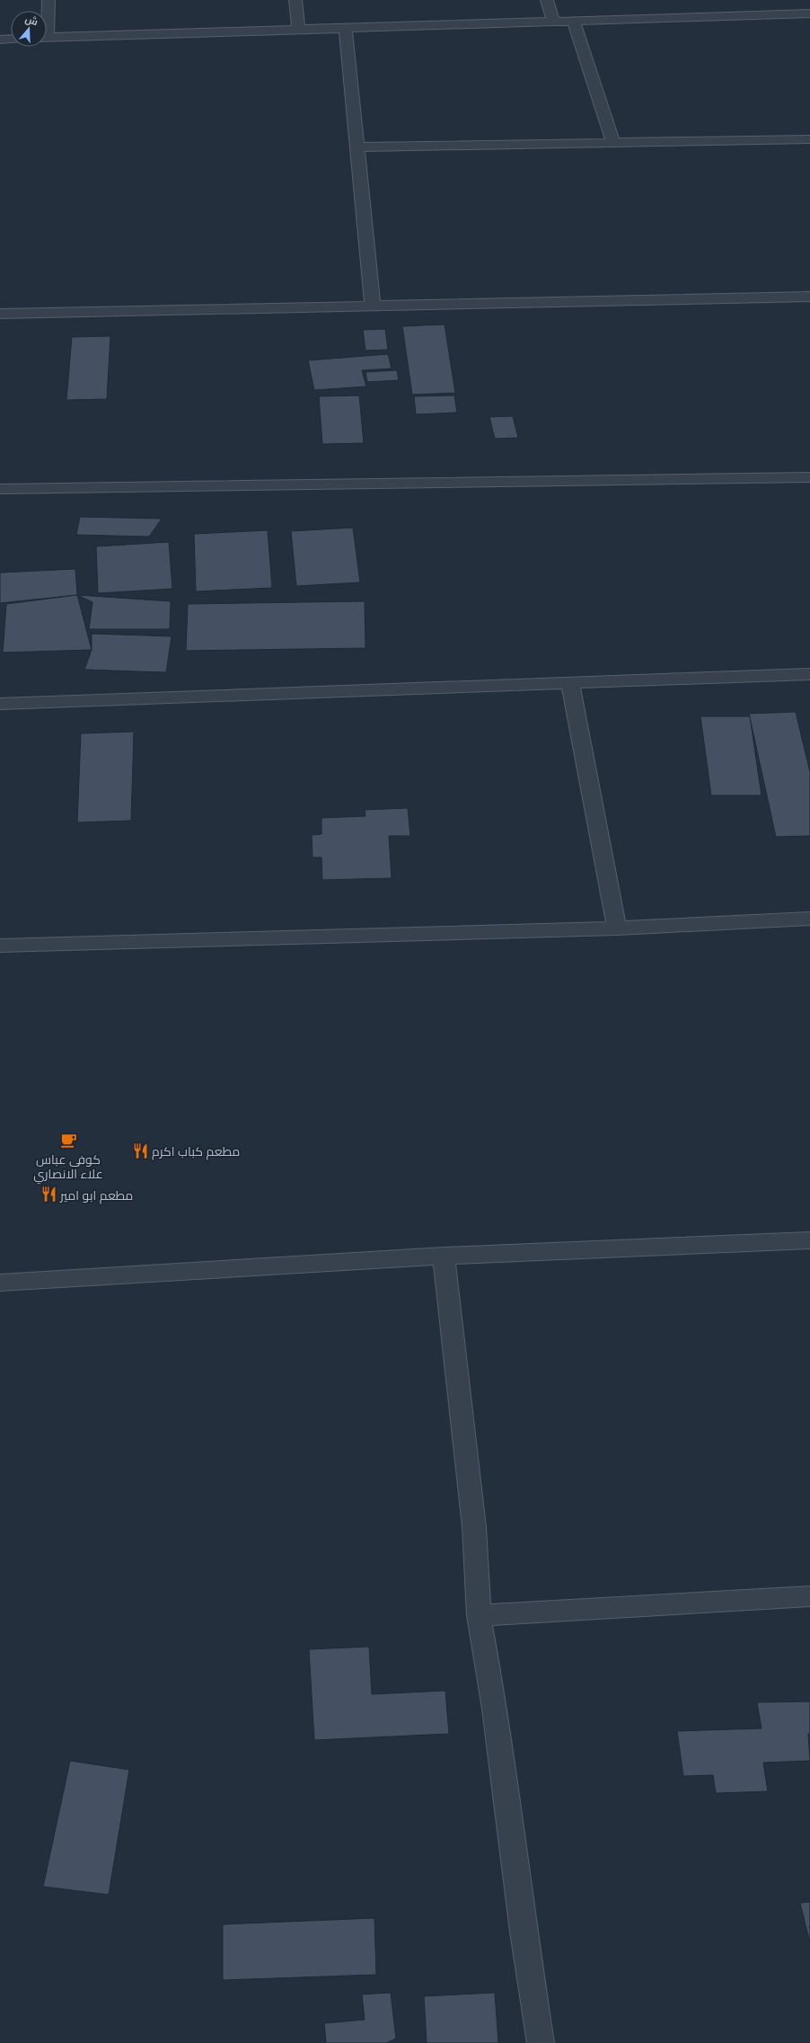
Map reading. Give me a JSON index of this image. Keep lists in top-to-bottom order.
{
  "places": {
    "cafe": ["كوفي عباس علاء الانصاري"],
    "restaurant": ["مطعم كباب اكرم", "مطعم ابو امير"]
  },
  "north": "top"
}
